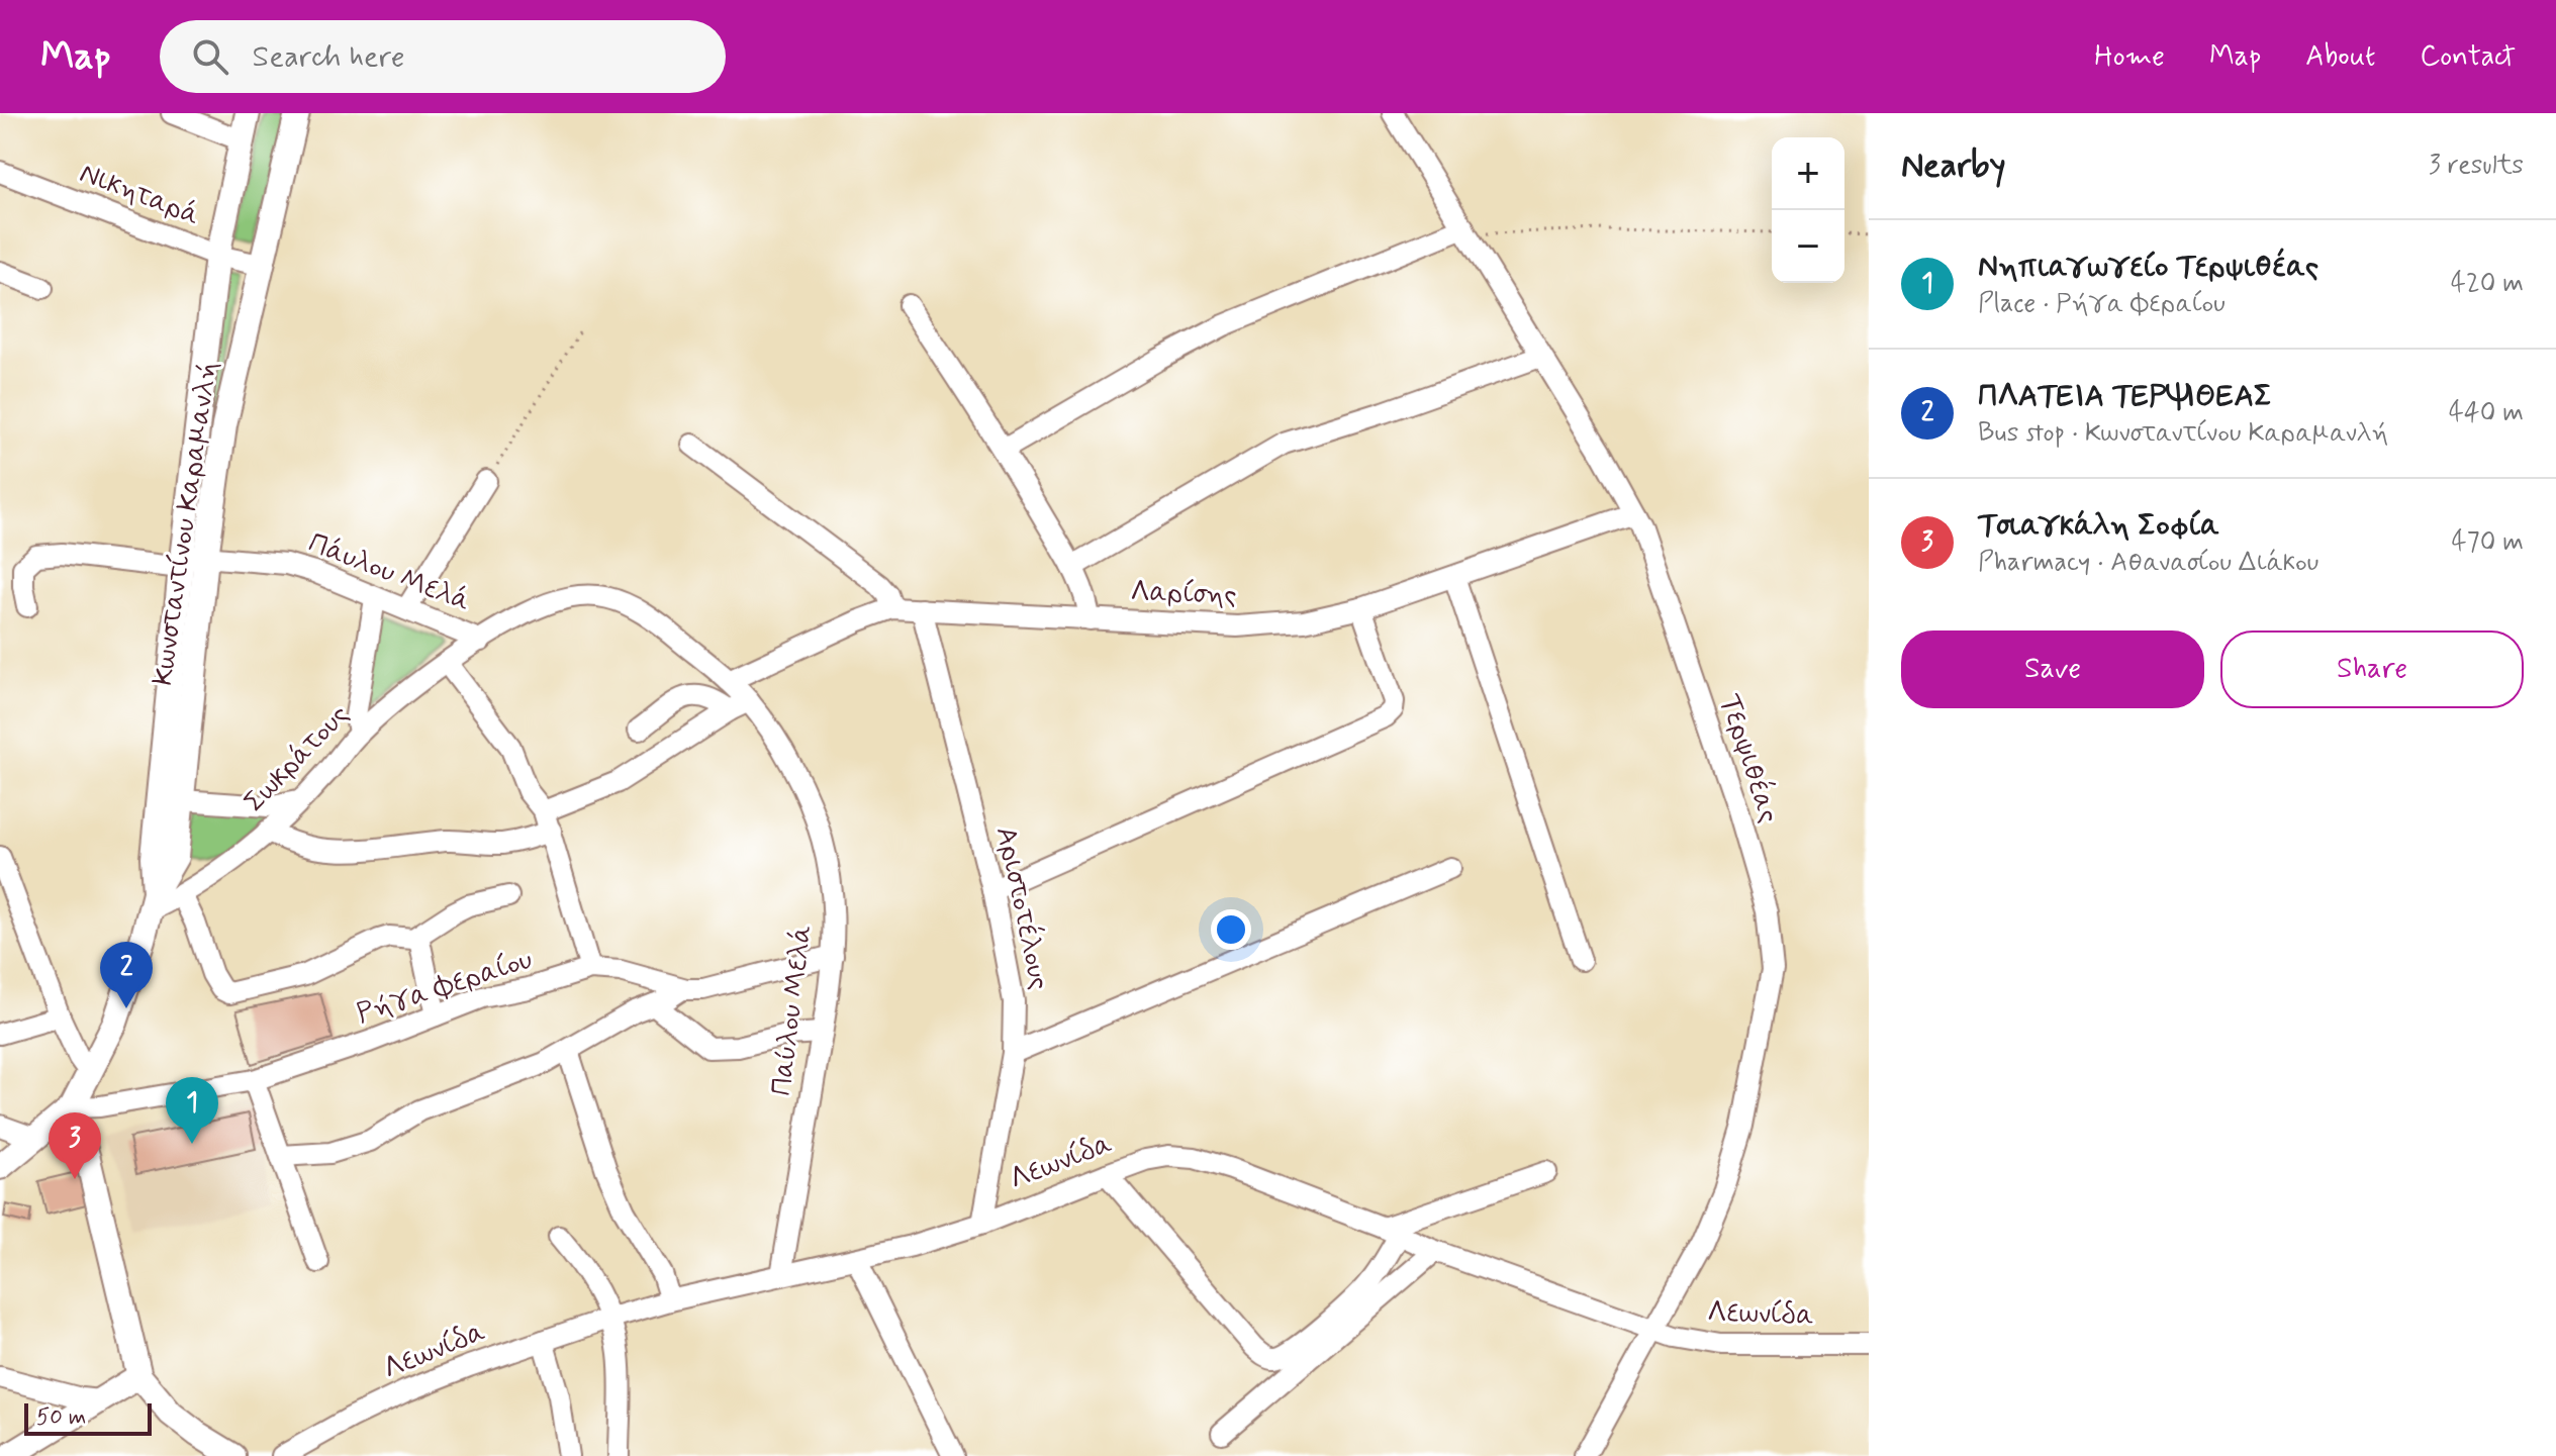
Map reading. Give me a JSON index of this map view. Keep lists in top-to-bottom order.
{
  "streets": {
    "street": [
      "Νικηταρά",
      "Κωνσταντίνου Καραμανλή",
      "Πάυλου Μελά",
      "Λαρίσης",
      "Σωκράτους",
      "Τερψιθέας",
      "Αριστοτέλους",
      "Ρήγα Φεραίου",
      "Παύλου Μελά",
      "Λεωνίδα"
    ]
  },
  "crossings": [
    ["Νικηταρά", "Κωνσταντίνου Καραμανλή"],
    ["Κωνσταντίνου Καραμανλή", "Πάυλου Μελά"],
    ["Κωνσταντίνου Καραμανλή", "Σωκράτους"],
    ["Κωνσταντίνου Καραμανλή", "Ρήγα Φεραίου"],
    ["Πάυλου Μελά", "Λαρίσης"],
    ["Πάυλου Μελά", "Σωκράτους"],
    ["Πάυλου Μελά", "Παύλου Μελά"],
    ["Λαρίσης", "Τερψιθέας"],
    ["Λαρίσης", "Αριστοτέλους"],
    ["Λαρίσης", "Παύλου Μελά"],
    ["Τερψιθέας", "Λεωνίδα"],
    ["Αριστοτέλους", "Λεωνίδα"],
    ["Ρήγα Φεραίου", "Παύλου Μελά"],
    ["Παύλου Μελά", "Λεωνίδα"]
  ],
  "scale_bar": "50 m",
  "page": {
    "header": "Map",
    "search": "Search here",
    "nav": [
      "Home",
      "Map",
      "About",
      "Contact"
    ],
    "heading": ["Nearby", "3 results"],
    "map_buttons": ["+", "−"],
    "list": [
      {
        "mark": "1",
        "name": "Νηπιαγωγείο Τερψιθέας",
        "note": "Place · Ρήγα Φεραίου",
        "value": "420 m"
      },
      {
        "mark": "2",
        "name": "ΠΛΑΤΕΙΑ ΤΕΡΨΙΘΕΑΣ",
        "note": "Bus stop · Κωνσταντίνου Καραμανλή",
        "value": "440 m"
      },
      {
        "mark": "3",
        "name": "Τσιαγκάλη Σοφία",
        "note": "Pharmacy · Αθανασίου Διάκου",
        "value": "470 m"
      }
    ],
    "buttons": ["Save", "Share"],
    "pins": ["2", "1", "3"],
    "scale": "50 m"
  }
}
